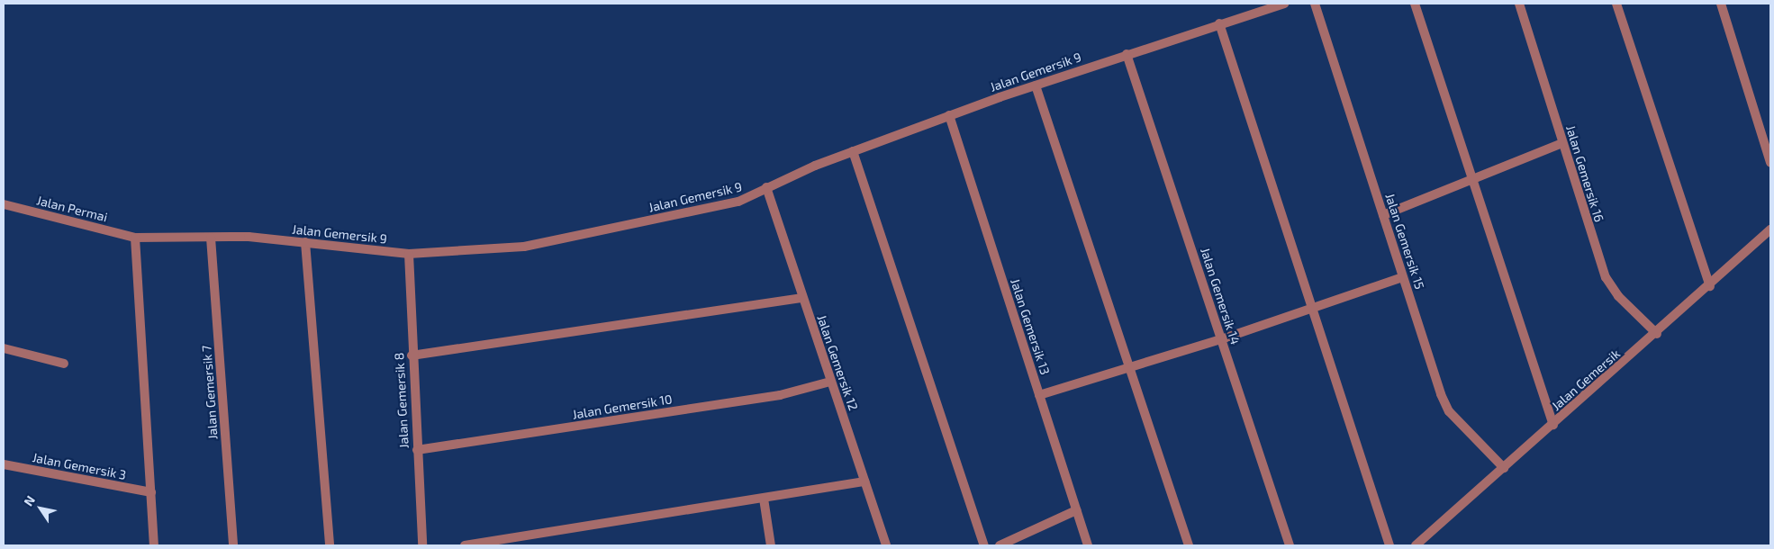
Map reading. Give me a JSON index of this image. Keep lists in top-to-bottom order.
{
  "streets": {
    "street": [
      "Jalan Gemersik 9",
      "Jalan Gemersik 16",
      "Jalan Permai",
      "Jalan Gemersik 15",
      "Jalan Gemersik 14",
      "Jalan Gemersik 13",
      "Jalan Gemersik 12",
      "Jalan Gemersik",
      "Jalan Gemersik 7",
      "Jalan Gemersik 8",
      "Jalan Gemersik 10",
      "Jalan Gemersik 3"
    ]
  },
  "crossings": [
    ["Jalan Gemersik 9", "Jalan Permai"],
    ["Jalan Gemersik 9", "Jalan Gemersik 14"],
    ["Jalan Gemersik 9", "Jalan Gemersik 13"],
    ["Jalan Gemersik 9", "Jalan Gemersik 12"],
    ["Jalan Gemersik 9", "Jalan Gemersik 7"],
    ["Jalan Gemersik 9", "Jalan Gemersik 8"],
    ["Jalan Gemersik 16", "Jalan Gemersik"],
    ["Jalan Gemersik 15", "Jalan Gemersik"],
    ["Jalan Gemersik 12", "Jalan Gemersik 10"],
    ["Jalan Gemersik 8", "Jalan Gemersik 10"]
  ],
  "north": "top left"
}
